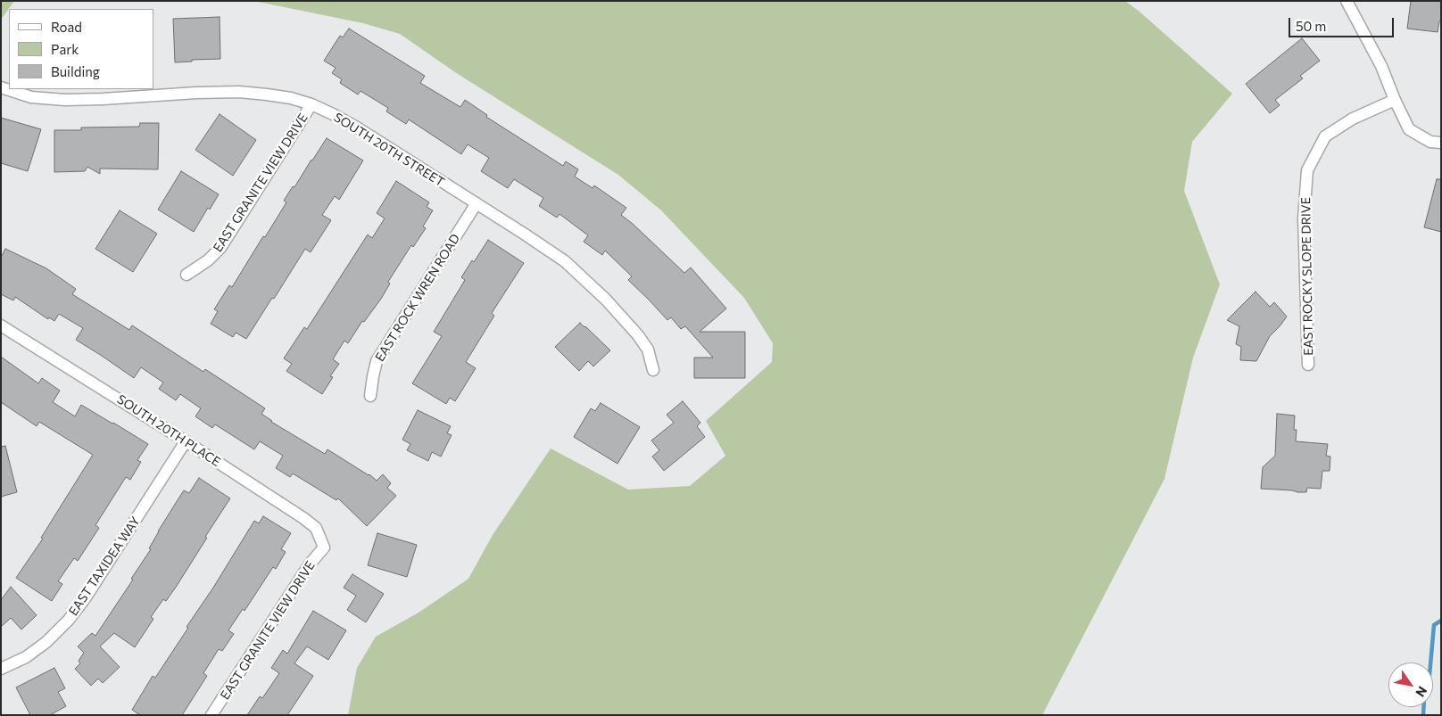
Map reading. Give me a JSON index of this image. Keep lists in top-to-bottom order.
{
  "streets": {
    "street": [
      "SOUTH 20TH STREET",
      "EAST GRANITE VIEW DRIVE",
      "EAST ROCKY SLOPE DRIVE",
      "EAST ROCK WREN ROAD",
      "SOUTH 20TH PLACE",
      "EAST TAXIDEA WAY"
    ]
  },
  "crossings": [
    ["SOUTH 20TH STREET", "EAST GRANITE VIEW DRIVE"],
    ["SOUTH 20TH STREET", "EAST ROCK WREN ROAD"],
    ["EAST GRANITE VIEW DRIVE", "SOUTH 20TH PLACE"],
    ["SOUTH 20TH PLACE", "EAST TAXIDEA WAY"]
  ],
  "legend": ["Road", "Park", "Building"],
  "scale_bar": "50 m",
  "north": "bottom right"
}
